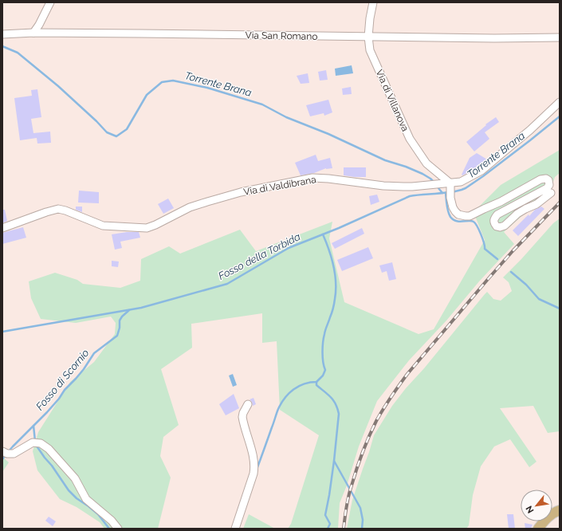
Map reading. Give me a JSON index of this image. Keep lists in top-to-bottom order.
{
  "streets": {
    "street": ["Via San Romano", "Via di Villanova", "Via di Valdibrana"]
  },
  "crossings": [
    ["Via San Romano", "Via di Villanova"],
    ["Via di Villanova", "Via di Valdibrana"]
  ],
  "water": ["Torrente Brana", "Fosso della Torbida", "Fosso di Scornio"],
  "north": "bottom left"
}
